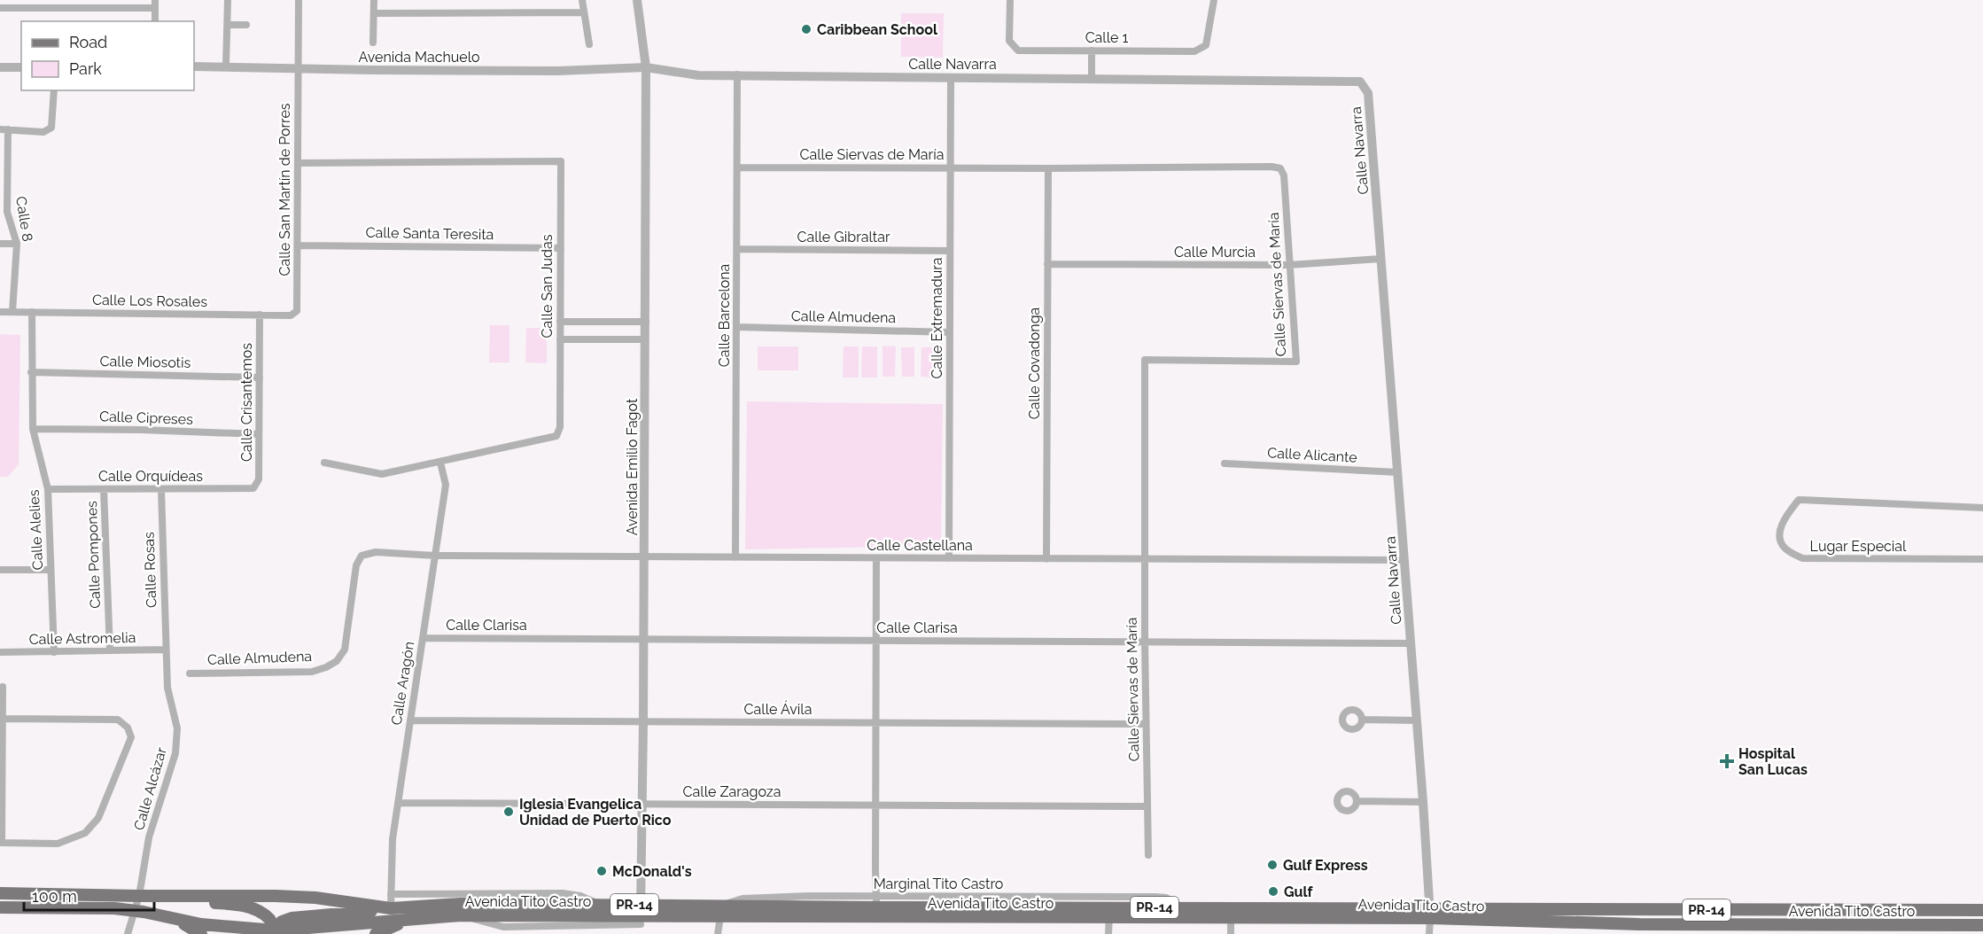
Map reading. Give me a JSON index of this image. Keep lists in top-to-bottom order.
{
  "streets": {
    "main road": ["Avenida Tito Castro", "PR-14"],
    "street": [
      "Calle 1",
      "Avenida Machuelo",
      "Calle Navarra",
      "Calle Siervas de María",
      "Calle San Martín de Porres",
      "Calle 8",
      "Calle Santa Teresita",
      "Calle Gibraltar",
      "Calle Murcia",
      "Calle San Judas",
      "Calle Los Rosales",
      "Calle Barcelona",
      "Calle Almudena",
      "Calle Extremadura",
      "Calle Miosotis",
      "Calle Covadonga",
      "Calle Crisantemos",
      "Calle Cipreses",
      "Calle Alicante",
      "Avenida Emilio Fagot",
      "Calle Orquídeas",
      "Calle Alelies",
      "Calle Castellana",
      "Lugar Especial",
      "Calle Pompones",
      "Calle Rosas",
      "Calle Clarisa",
      "Calle Astromelia",
      "Calle Aragón",
      "Calle Ávila",
      "Calle Alcázar",
      "Calle Zaragoza",
      "Marginal Tito Castro"
    ]
  },
  "crossings": [
    ["Avenida Machuelo", "Calle Navarra"],
    ["Avenida Machuelo", "Calle San Martín de Porres"],
    ["Avenida Machuelo", "Avenida Emilio Fagot"],
    ["Calle Navarra", "Calle Murcia"],
    ["Calle Navarra", "Calle Barcelona"],
    ["Calle Navarra", "Calle Extremadura"],
    ["Calle Navarra", "Calle Alicante"],
    ["Calle Navarra", "Avenida Emilio Fagot"],
    ["Calle Navarra", "Calle Castellana"],
    ["Calle Navarra", "Calle Clarisa"],
    ["Calle Navarra", "Avenida Tito Castro"],
    ["Calle Siervas de María", "Calle Murcia"],
    ["Calle Siervas de María", "Calle Barcelona"],
    ["Calle Siervas de María", "Calle Extremadura"],
    ["Calle Siervas de María", "Calle Covadonga"],
    ["Calle Siervas de María", "Calle Castellana"],
    ["Calle Siervas de María", "Calle Clarisa"],
    ["Calle Siervas de María", "Calle Ávila"],
    ["Calle Siervas de María", "Calle Zaragoza"],
    ["Calle San Martín de Porres", "Calle Santa Teresita"],
    ["Calle San Martín de Porres", "Calle San Judas"],
    ["Calle San Martín de Porres", "Calle Los Rosales"],
    ["Calle 8", "Calle Los Rosales"],
    ["Calle Santa Teresita", "Calle San Judas"],
    ["Calle Gibraltar", "Calle Barcelona"],
    ["Calle Gibraltar", "Calle Extremadura"],
    ["Calle Murcia", "Calle Covadonga"],
    ["Calle San Judas", "Calle Aragón"],
    ["Calle Los Rosales", "Calle Crisantemos"],
    ["Calle Los Rosales", "Calle Alelies"],
    ["Calle Barcelona", "Calle Almudena"],
    ["Calle Barcelona", "Calle Castellana"],
    ["Calle Almudena", "Calle Extremadura"],
    ["Calle Almudena", "Calle Castellana"],
    ["Calle Almudena", "Calle Aragón"],
    ["Calle Extremadura", "Calle Castellana"],
    ["Calle Miosotis", "Calle Crisantemos"],
    ["Calle Miosotis", "Calle Alelies"],
    ["Calle Covadonga", "Calle Castellana"],
    ["Calle Crisantemos", "Calle Cipreses"],
    ["Calle Crisantemos", "Calle Orquídeas"],
    ["Calle Cipreses", "Calle Alelies"],
    ["Avenida Emilio Fagot", "Calle Castellana"],
    ["Avenida Emilio Fagot", "Calle Clarisa"],
    ["Avenida Emilio Fagot", "Calle Ávila"],
    ["Avenida Emilio Fagot", "Calle Zaragoza"],
    ["Avenida Emilio Fagot", "Avenida Tito Castro"],
    ["Calle Orquídeas", "Calle Alelies"],
    ["Calle Orquídeas", "Calle Pompones"],
    ["Calle Orquídeas", "Calle Rosas"],
    ["Calle Alelies", "Calle Astromelia"],
    ["Calle Castellana", "Calle Aragón"],
    ["Calle Pompones", "Calle Astromelia"],
    ["Calle Rosas", "Calle Astromelia"],
    ["Calle Rosas", "Calle Alcázar"],
    ["Calle Clarisa", "Calle Aragón"],
    ["Calle Astromelia", "Calle Alcázar"],
    ["Calle Aragón", "Calle Ávila"],
    ["Calle Aragón", "Calle Zaragoza"],
    ["Calle Aragón", "Avenida Tito Castro"],
    ["Calle Alcázar", "Avenida Tito Castro"],
    ["Marginal Tito Castro", "Avenida Tito Castro"]
  ],
  "places": {
    "other": [
      "Caribbean School",
      "Iglesia Evangelica Unidad de Puerto Rico",
      "Gulf Express",
      "McDonald's",
      "Gulf"
    ],
    "health": ["Hospital San Lucas"]
  },
  "legend": ["Road", "Park"],
  "scale_bar": "100 m"
}
